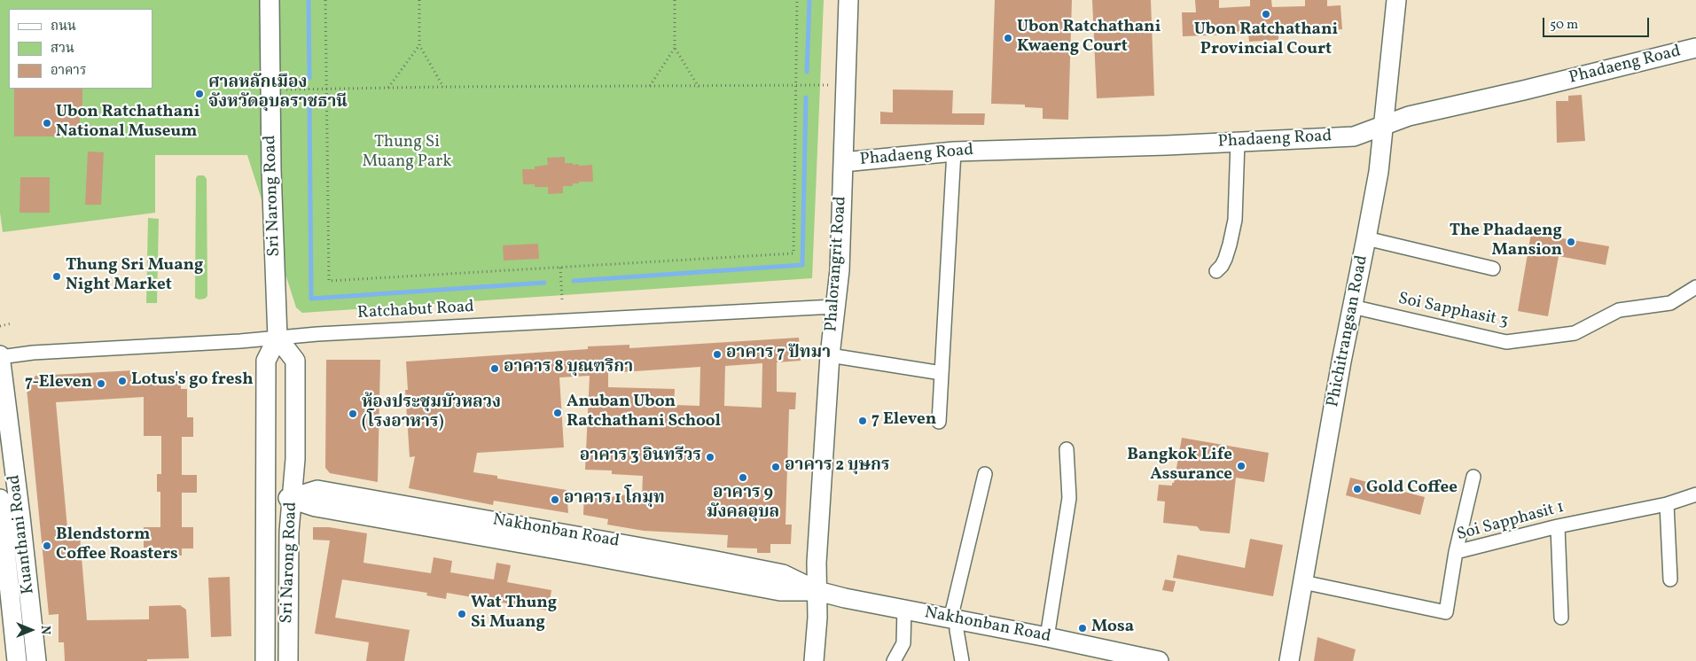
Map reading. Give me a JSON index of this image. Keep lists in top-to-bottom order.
{
  "streets": {
    "street": [
      "Phadaeng Road",
      "Sri Narong Road",
      "Phalorangrit Road",
      "Ratchabut Road",
      "Soi Sapphasit 3",
      "Phichitrangsan Road",
      "Soi Sapphasit 1",
      "Nakhonban Road",
      "Kuanthani Road"
    ]
  },
  "crossings": [
    ["Phadaeng Road", "Phalorangrit Road"],
    ["Phadaeng Road", "Phichitrangsan Road"],
    ["Sri Narong Road", "Ratchabut Road"],
    ["Sri Narong Road", "Nakhonban Road"],
    ["Phalorangrit Road", "Ratchabut Road"],
    ["Phalorangrit Road", "Nakhonban Road"],
    ["Ratchabut Road", "Kuanthani Road"],
    ["Soi Sapphasit 3", "Phichitrangsan Road"],
    ["Phichitrangsan Road", "Soi Sapphasit 1"]
  ],
  "parks": ["Thung Si Muang Park"],
  "places": [
    "Ubon Ratchathani Provincial Court",
    "Ubon Ratchathani Kwaeng Court",
    "ศาลหลักเมือง จังหวัดอุบลราชธานี",
    "Ubon Ratchathani National Museum",
    "The Phadaeng Mansion",
    "Thung Sri Muang Night Market",
    "อาคาร 7 ปัทมา",
    "อาคาร 8 บุณฑริกา",
    "Lotus's go fresh",
    "7-Eleven",
    "Anuban Ubon Ratchathani School",
    "ห้องประชุมบัวหลวง (โรงอาหาร)",
    "7 Eleven",
    "อาคาร 3 อินทรีวร",
    "Bangkok Life Assurance",
    "อาคาร 2 บุษกร",
    "อาคาร 9 มังคลอุบล",
    "Gold Coffee",
    "อาคาร 1 โกมุท",
    "Blendstorm Coffee Roasters",
    "Wat Thung Si Muang",
    "Mosa"
  ],
  "legend": ["ถนน", "สวน", "อาคาร"],
  "scale_bar": "50 m",
  "north": "right"
}
